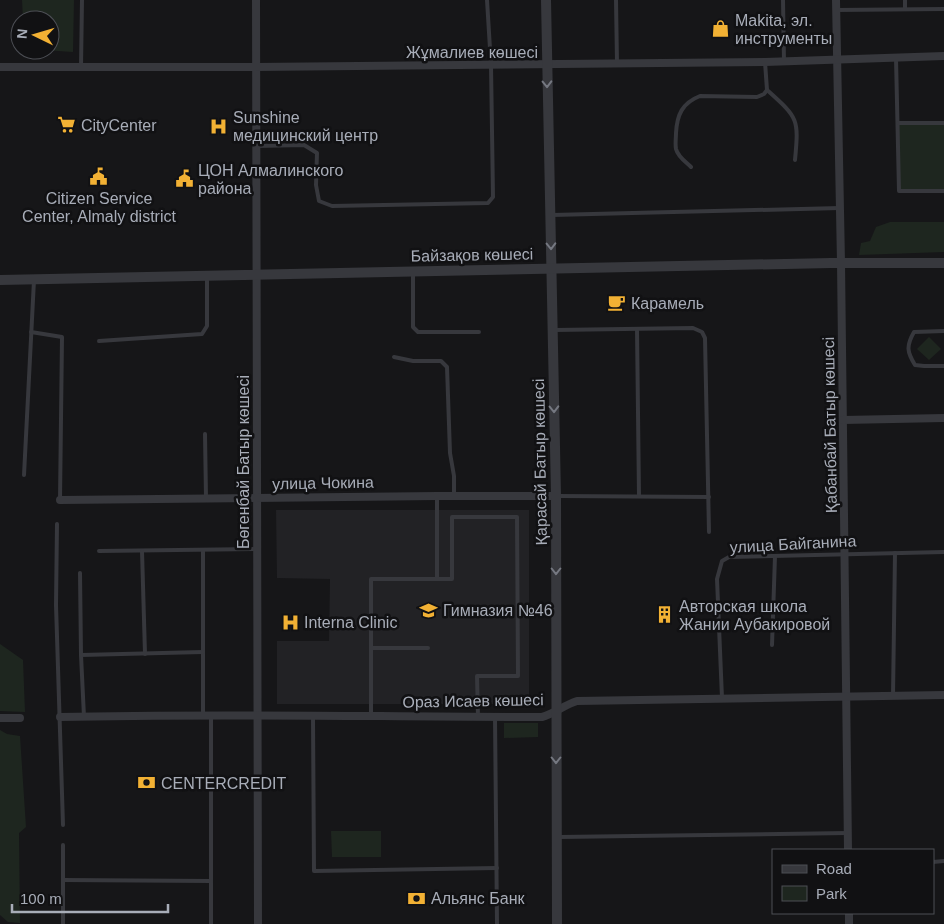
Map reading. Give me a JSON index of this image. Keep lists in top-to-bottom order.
{
  "streets": {
    "street": [
      "Жұмалиев көшесі",
      "Байзақов көшесі",
      "Қабанбай Батыр көшесі",
      "Бөгенбай Батыр көшесі",
      "Қарасай Батыр көшесі",
      "улица Чокина",
      "Ораз Исаев көшесі"
    ],
    "lane": ["улица Байганина"]
  },
  "crossings": [
    ["Жұмалиев көшесі", "Қабанбай Батыр көшесі"],
    ["Жұмалиев көшесі", "Бөгенбай Батыр көшесі"],
    ["Жұмалиев көшесі", "Қарасай Батыр көшесі"],
    ["Байзақов көшесі", "Қабанбай Батыр көшесі"],
    ["Байзақов көшесі", "Бөгенбай Батыр көшесі"],
    ["Байзақов көшесі", "Қарасай Батыр көшесі"],
    ["Қабанбай Батыр көшесі", "улица Байганина"],
    ["Қабанбай Батыр көшесі", "Ораз Исаев көшесі"],
    ["Бөгенбай Батыр көшесі", "улица Чокина"],
    ["Бөгенбай Батыр көшесі", "Ораз Исаев көшесі"],
    ["Қарасай Батыр көшесі", "улица Чокина"],
    ["Қарасай Батыр көшесі", "Ораз Исаев көшесі"],
    ["улица Байганина", "Ораз Исаев көшесі"]
  ],
  "one_way": ["Қарасай Батыр көшесі"],
  "places": {
    "shop": ["Makita, эл. инструменты"],
    "supermarket": ["CityCenter"],
    "hospital": ["Sunshine медицинский центр", "Interna Clinic"],
    "public building": ["Citizen Service Center, Almaly district", "ЦОН Алмалинского района"],
    "cafe": ["Карамель"],
    "school or university": ["Гимназия №46"],
    "building": ["Авторская школа Жании Аубакировой"],
    "bank": ["CENTERCREDIT", "Альянс Банк"]
  },
  "legend": ["Road", "Park"],
  "scale_bar": "100 m",
  "north": "left"
}
